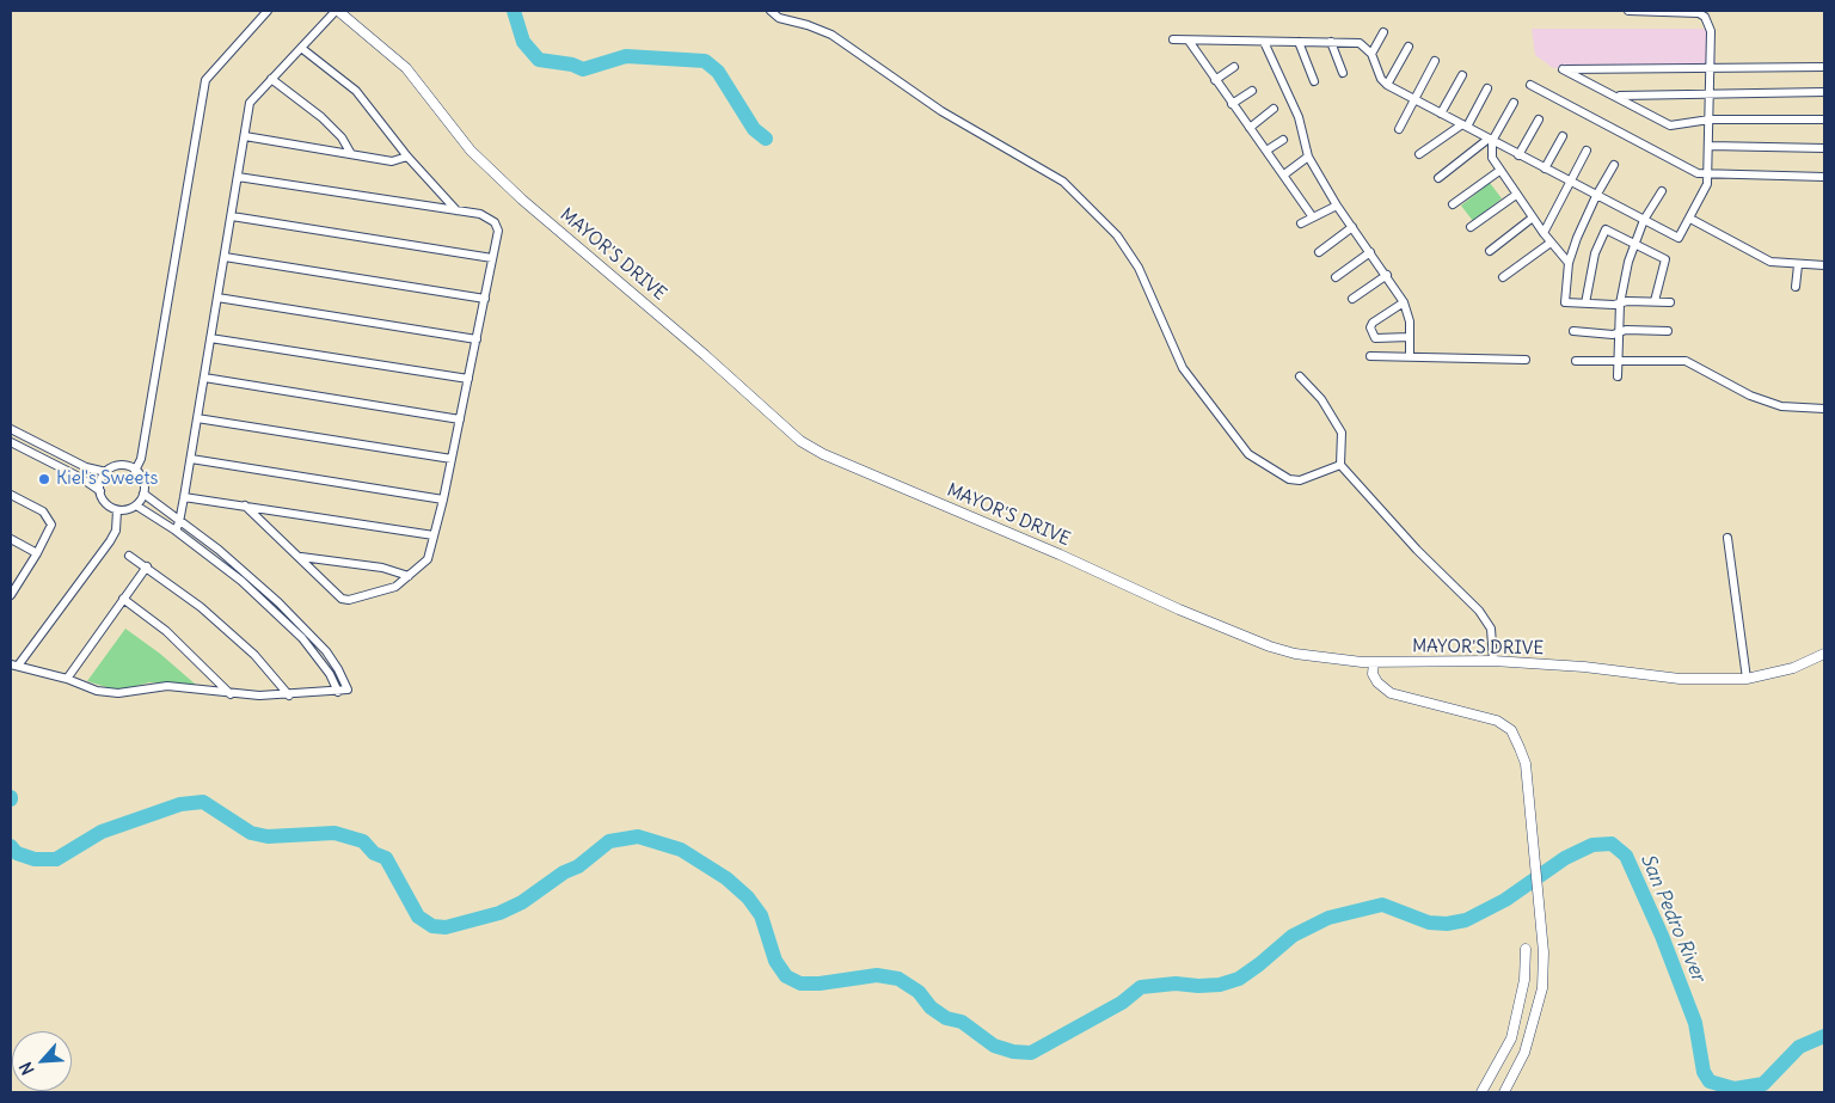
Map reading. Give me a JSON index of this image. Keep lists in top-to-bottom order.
{
  "streets": {
    "street": ["MAYOR'S DRIVE"]
  },
  "water": ["San Pedro River"],
  "places": ["Kiel's Sweets"],
  "north": "bottom left"
}
